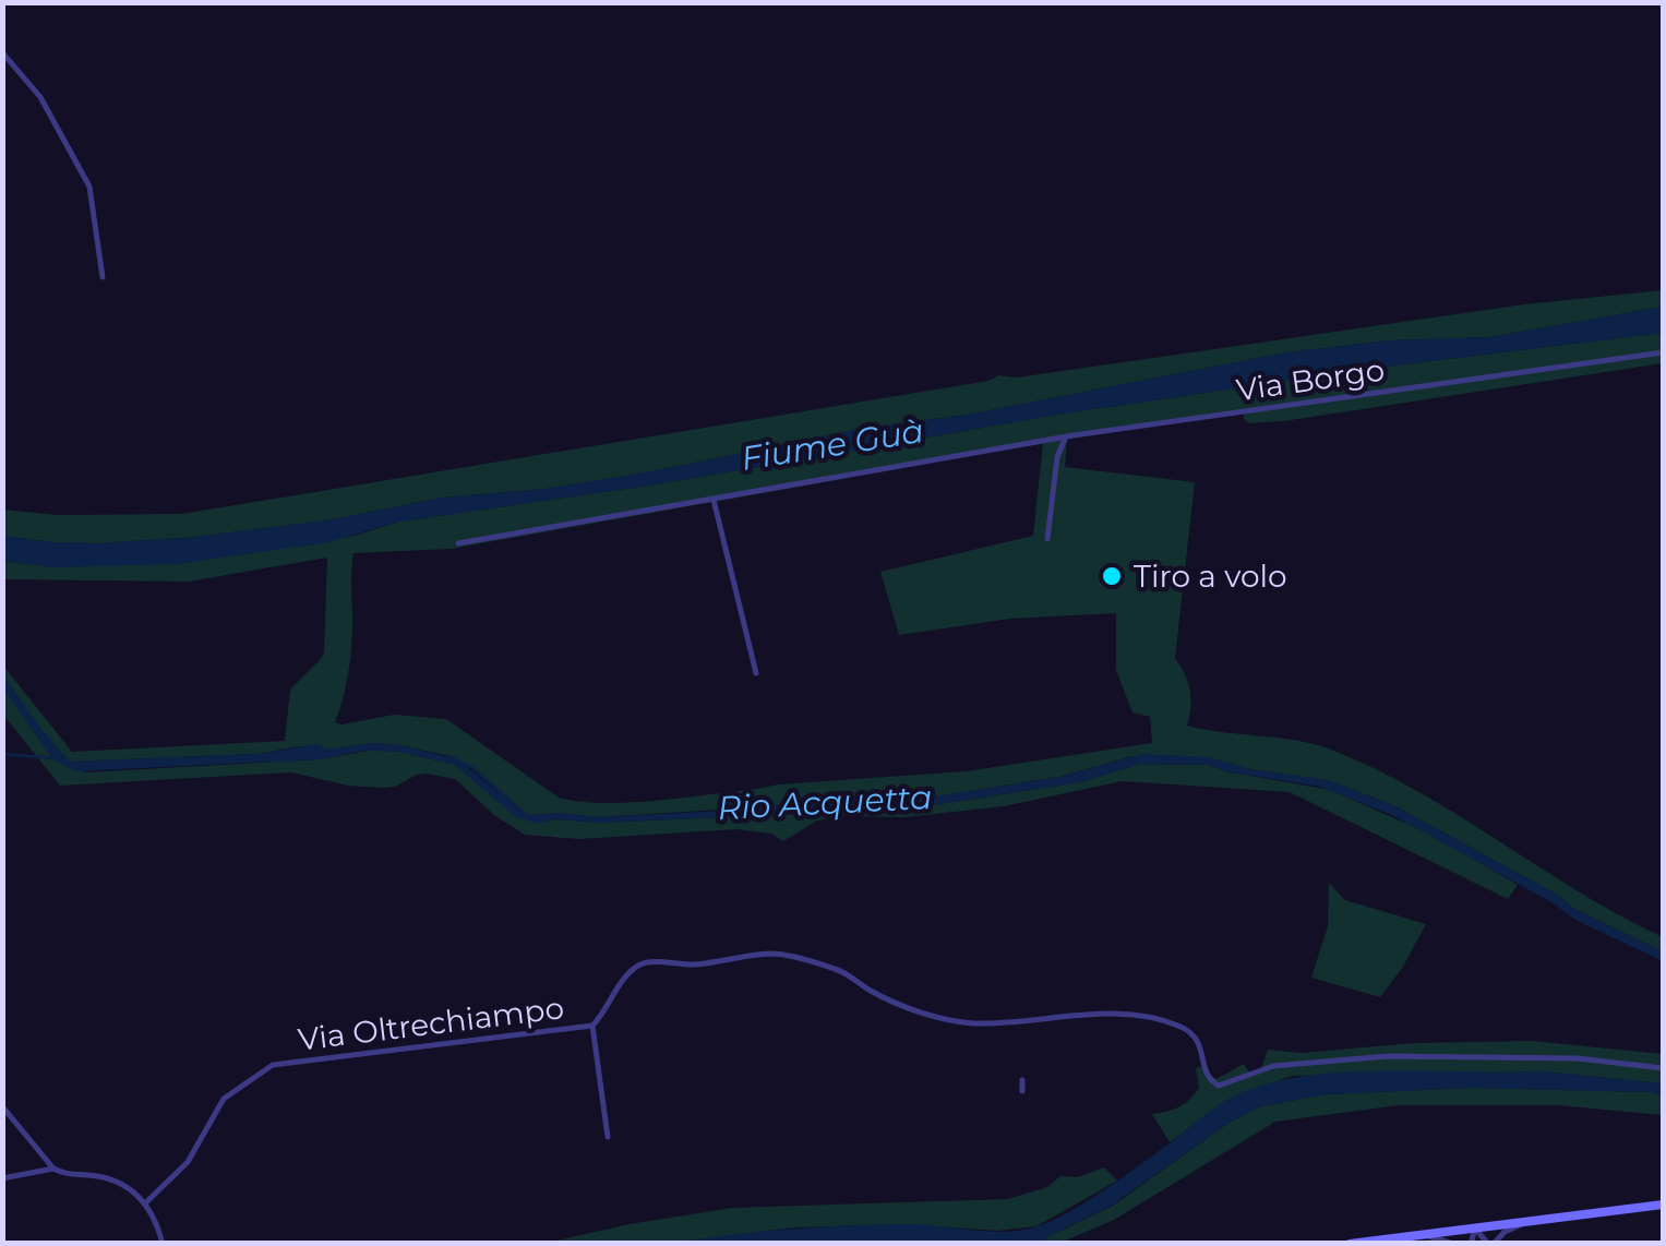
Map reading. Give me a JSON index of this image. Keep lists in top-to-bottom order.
{
  "streets": {
    "street": ["Via Borgo", "Via Oltrechiampo"]
  },
  "water": ["Fiume Guà", "Rio Acquetta"],
  "places": ["Tiro a volo"]
}
